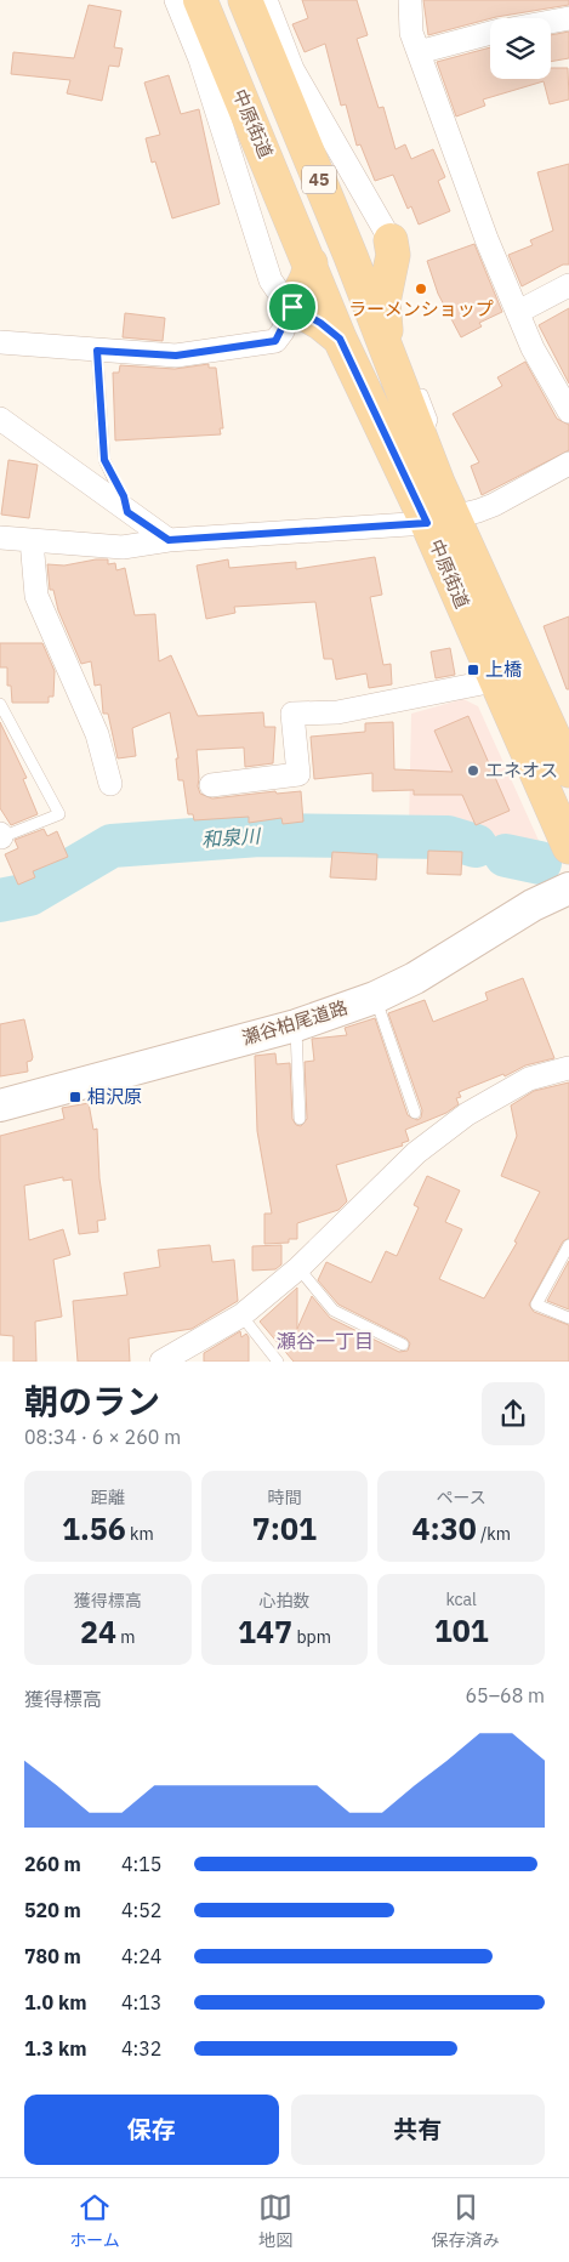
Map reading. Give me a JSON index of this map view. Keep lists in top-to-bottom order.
{
  "streets": {
    "main road": ["中原街道", "45", "瀬谷柏尾道路"]
  },
  "districts": ["瀬谷一丁目"],
  "water": ["和泉川"],
  "places": {
    "other": ["ラーメンショップ", "エネオス"],
    "transit": ["上橋", "相沢原"]
  },
  "page": {
    "heading": ["朝のラン", "08:34 · 6 × 260 m"],
    "stats": [
      ["距離", "1.56 km"],
      ["時間", "7:01"],
      ["ペース", "4:30 /km"],
      ["獲得標高", "24 m"],
      ["心拍数", "147 bpm"],
      ["kcal", "101"]
    ],
    "chart": ["獲得標高", "65–68 m"],
    "list": [
      {
        "name": "260 m",
        "note": "4:15"
      },
      {
        "name": "520 m",
        "note": "4:52"
      },
      {
        "name": "780 m",
        "note": "4:24"
      },
      {
        "name": "1.0 km",
        "note": "4:13"
      },
      {
        "name": "1.3 km",
        "note": "4:32"
      }
    ],
    "buttons": ["保存", "共有"],
    "tabs": ["ホーム", "地図", "保存済み"]
  }
}
